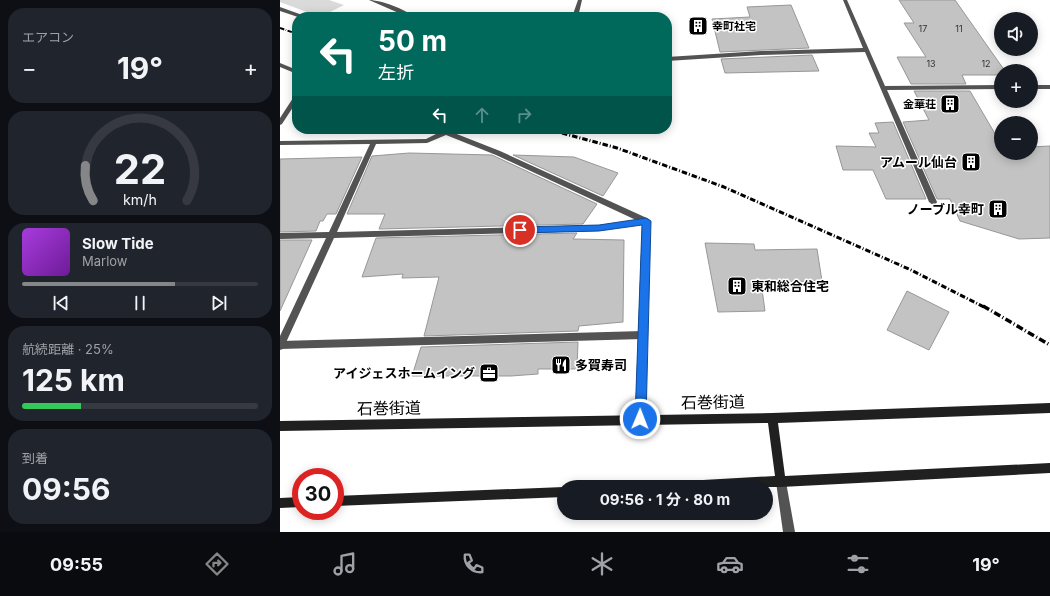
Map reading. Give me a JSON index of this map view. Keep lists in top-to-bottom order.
{
  "streets": {
    "street": ["石巻街道"]
  },
  "places": {
    "building": [
      "幸町社宅",
      "金華荘",
      "アムール仙台",
      "ノーブル幸町",
      "東和総合住宅"
    ],
    "restaurant": ["多賀寿司"],
    "office": ["アイジェスホームイング"]
  },
  "house_numbers": [
    "17",
    "11",
    "13",
    "12"
  ],
  "page": {
    "tile": [
      "エアコン",
      ["航続距離 · 25%", "125 km"],
      ["到着", "09:56"]
    ],
    "map_buttons": ["+", "−"],
    "turn": ["50 m", "左折"],
    "heat": ["−", "19°", "+"],
    "song": ["Slow Tide", "Marlow"],
    "limit": "30",
    "trip": "09:56 · 1 分 · 80 m",
    "tabs": ["09:55", "19°"],
    "gauge": ["22", "km/h"]
  }
}
